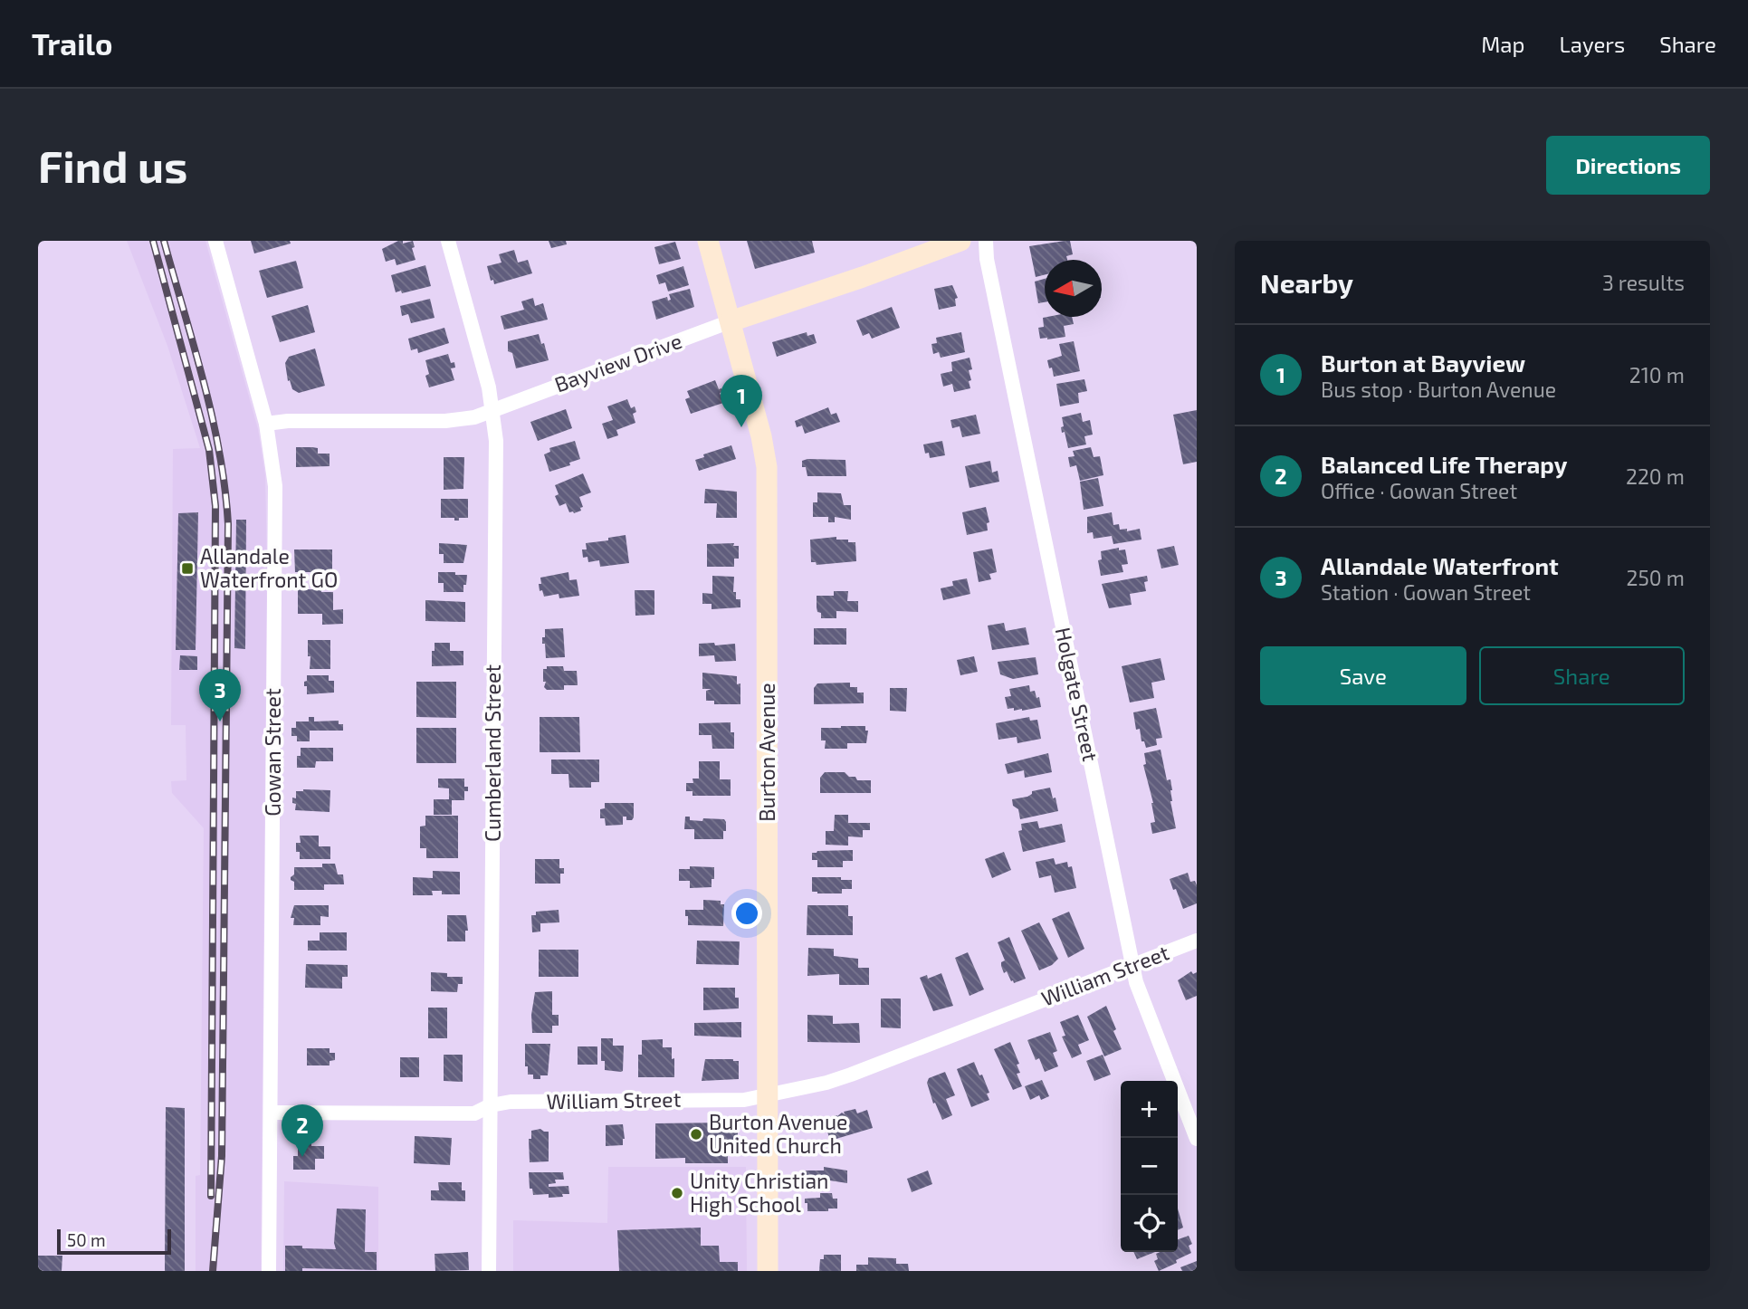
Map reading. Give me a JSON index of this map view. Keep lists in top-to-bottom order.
{
  "streets": {
    "main road": ["Bayview Drive", "Burton Avenue"],
    "street": [
      "Holgate Street",
      "Gowan Street",
      "Cumberland Street",
      "William Street"
    ]
  },
  "crossings": [
    ["Bayview Drive", "Gowan Street"],
    ["Bayview Drive", "Burton Avenue"],
    ["Bayview Drive", "Cumberland Street"],
    ["Holgate Street", "William Street"],
    ["Gowan Street", "William Street"],
    ["Burton Avenue", "William Street"],
    ["Cumberland Street", "William Street"]
  ],
  "places": {
    "transit": ["Allandale Waterfront GO"],
    "other": ["Burton Avenue United Church", "Unity Christian High School"]
  },
  "scale_bar": "50 m",
  "north": "left",
  "page": {
    "header": "Trailo",
    "nav": ["Map", "Layers", "Share"],
    "buttons": [
      "Directions",
      ["Save", "Share"]
    ],
    "title": "Find us",
    "heading": ["Nearby", "3 results"],
    "list": [
      {
        "mark": "1",
        "name": "Burton at Bayview",
        "note": "Bus stop · Burton Avenue",
        "value": "210 m"
      },
      {
        "mark": "2",
        "name": "Balanced Life Therapy",
        "note": "Office · Gowan Street",
        "value": "220 m"
      },
      {
        "mark": "3",
        "name": "Allandale Waterfront",
        "note": "Station · Gowan Street",
        "value": "250 m"
      }
    ],
    "pins": ["1", "3", "2"],
    "map_buttons": ["+", "−"],
    "scale": "50 m"
  }
}
